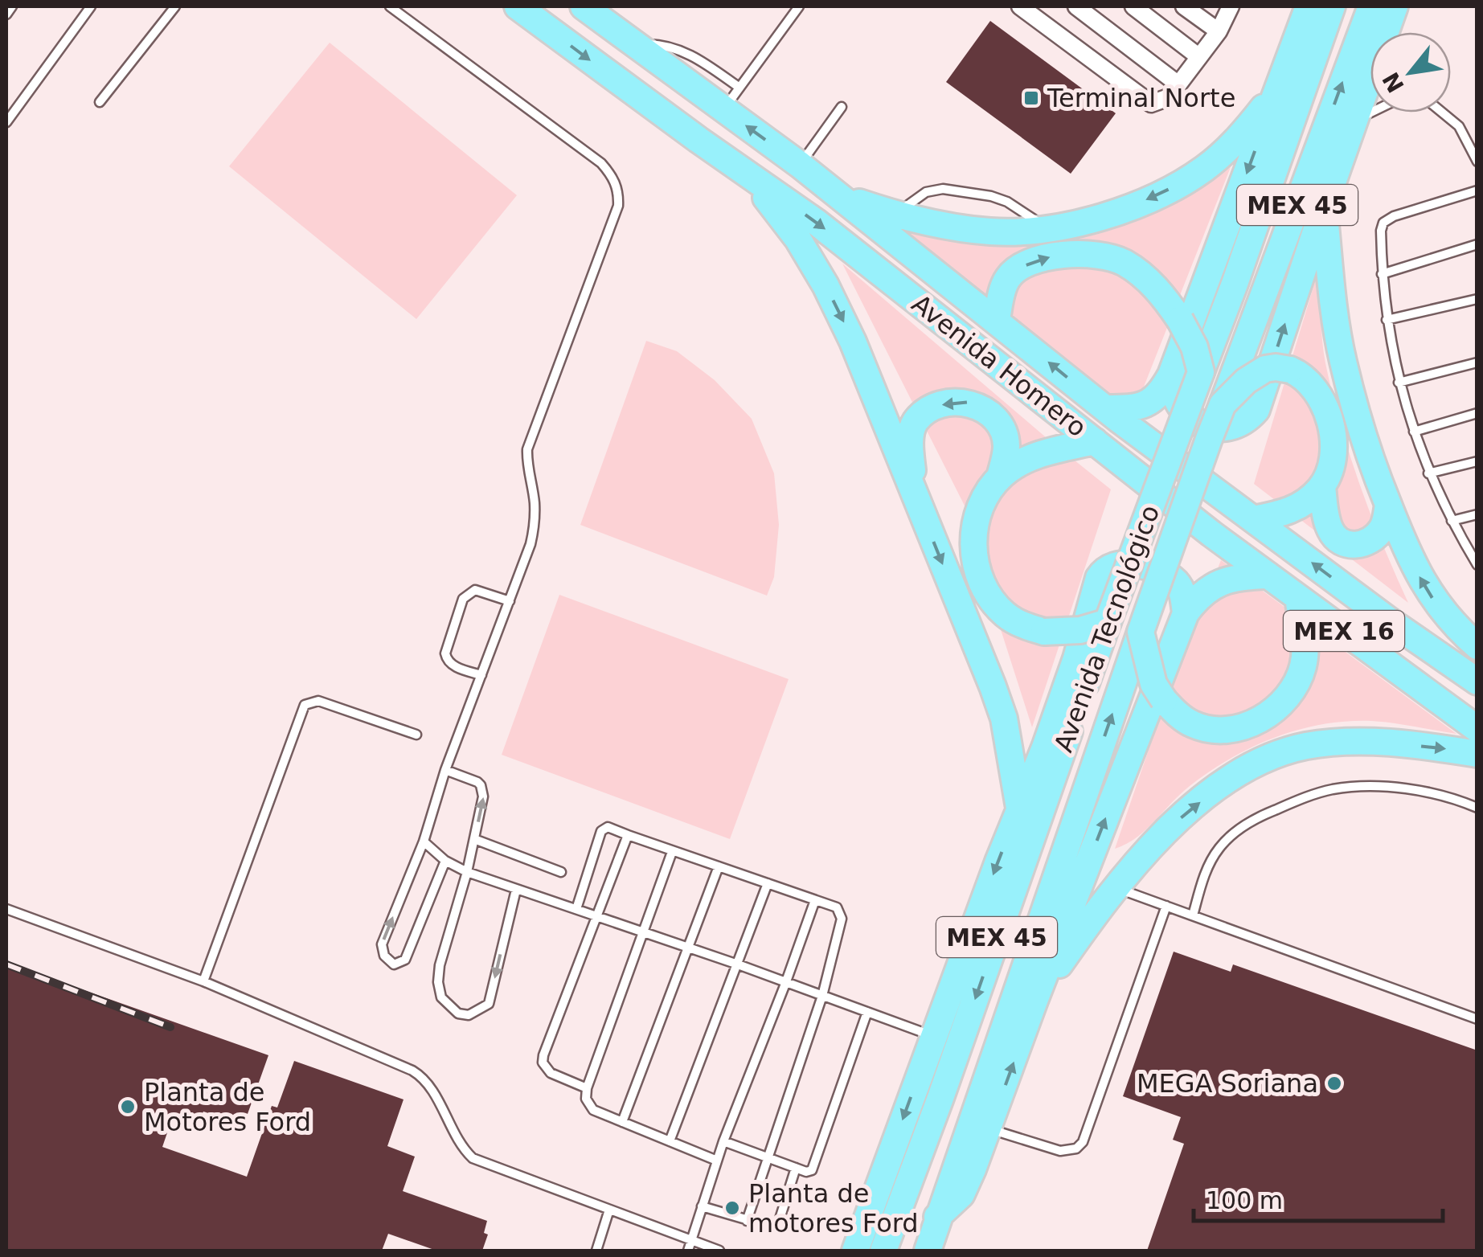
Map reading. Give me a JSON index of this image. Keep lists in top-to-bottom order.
{
  "streets": {
    "main road": [
      "MEX 45",
      "Avenida Homero",
      "Avenida Tecnológico",
      "MEX 16"
    ]
  },
  "places": {
    "transit": ["Terminal Norte"],
    "other": ["MEGA Soriana", "Planta de Motores Ford", "Planta de motores Ford"]
  },
  "scale_bar": "100 m",
  "north": "bottom left"
}
